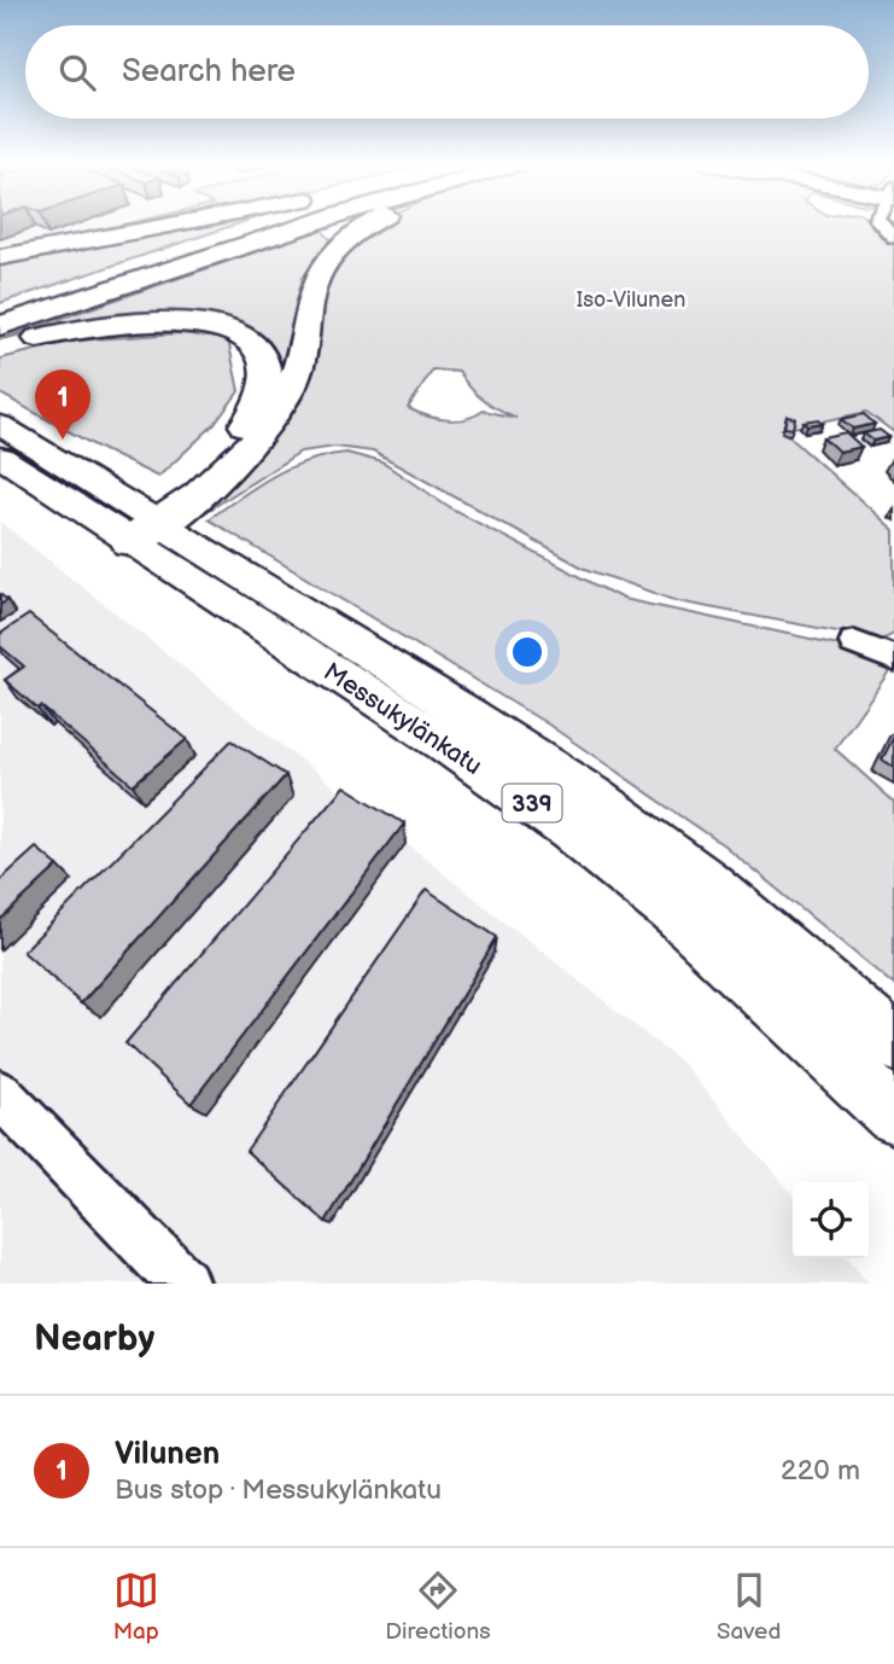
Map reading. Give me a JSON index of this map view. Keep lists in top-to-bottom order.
{
  "streets": {
    "main road": ["Messukylänkatu", "339"]
  },
  "parks": ["Iso-Vilunen"],
  "page": {
    "search": "Search here",
    "pins": "1",
    "heading": "Nearby",
    "list": [
      {
        "mark": "1",
        "name": "Vilunen",
        "note": "Bus stop · Messukylänkatu",
        "value": "220 m"
      }
    ],
    "nav": ["Map", "Directions", "Saved"]
  }
}
